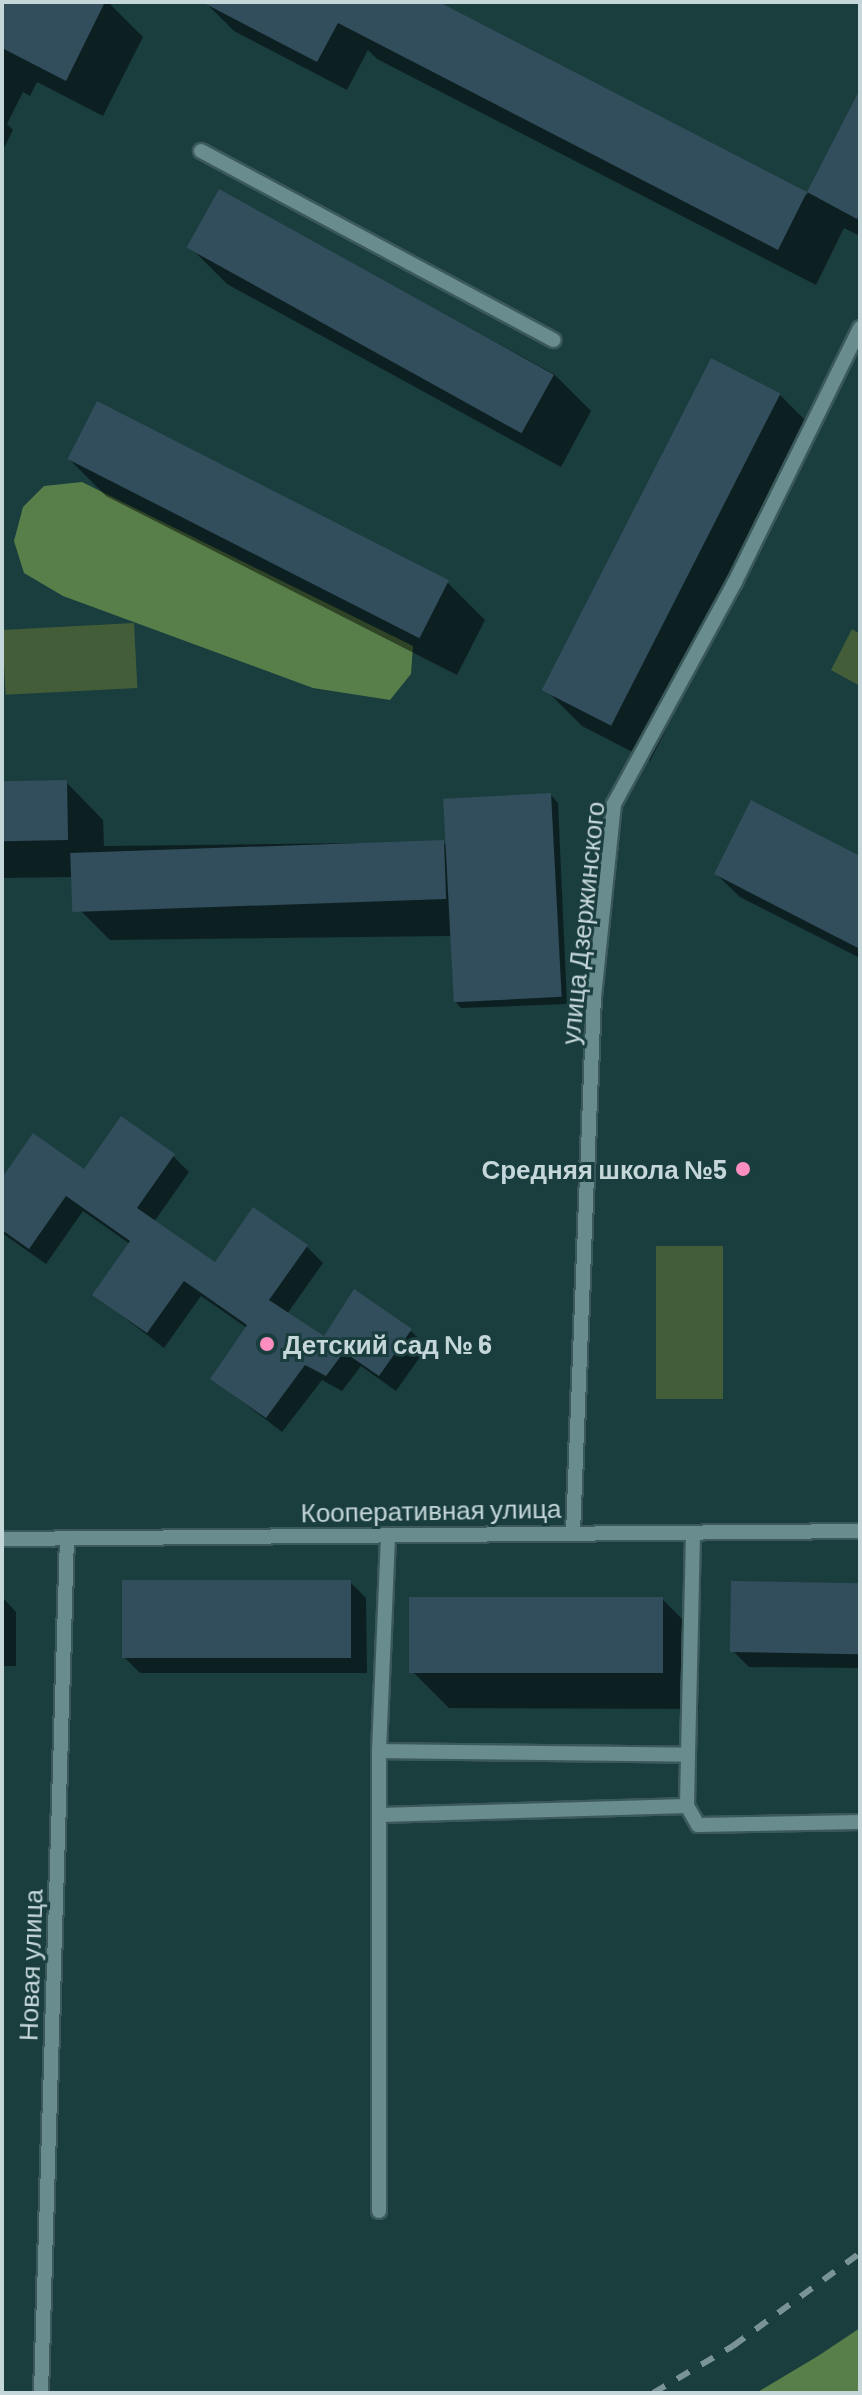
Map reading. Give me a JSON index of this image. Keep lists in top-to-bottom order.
{
  "streets": {
    "street": ["улица Дзержинского", "Кооперативная улица", "Новая улица"]
  },
  "crossings": [
    ["улица Дзержинского", "Кооперативная улица"],
    ["Кооперативная улица", "Новая улица"]
  ],
  "places": ["Средняя школа №5", "Детский сад № 6"]
}
